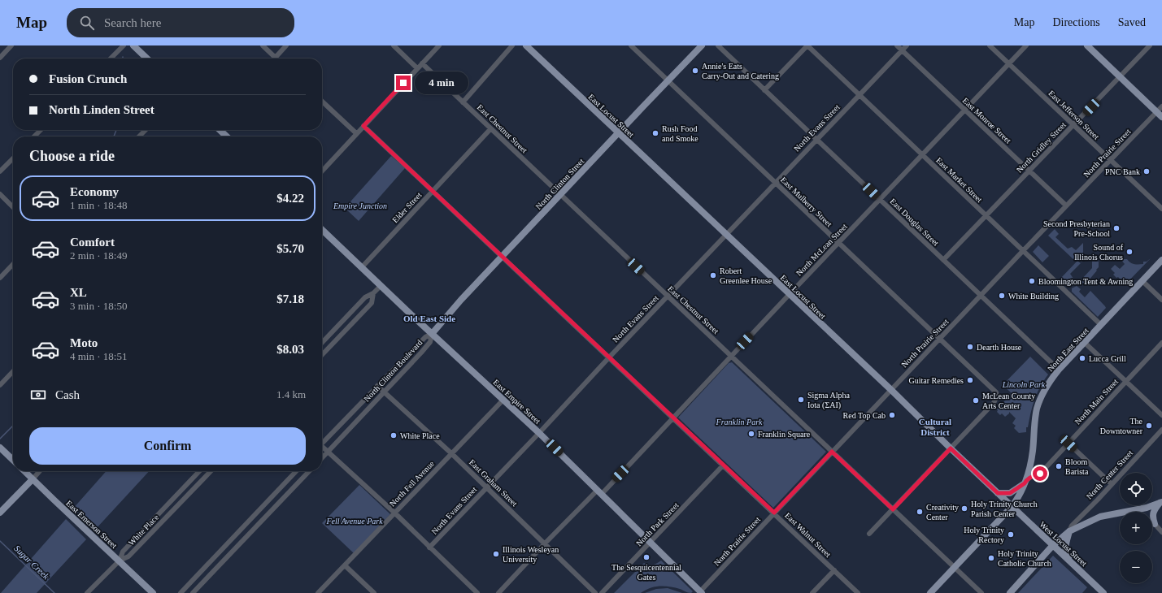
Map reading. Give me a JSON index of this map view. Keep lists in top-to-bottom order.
{
  "streets": {
    "main road": [
      "East Locust Street",
      "North Clinton Street",
      "North East Street",
      "East Empire Street",
      "East Emerson Street",
      "West Locust Street"
    ],
    "street": [
      "East Jefferson Street",
      "East Monroe Street",
      "North Evans Street",
      "East Chestnut Street",
      "North Gridley Street",
      "North Prairie Street",
      "East Market Street",
      "East Mulberry Street",
      "Elder Street",
      "East Douglas Street",
      "North McLean Street",
      "North Clinton Boulevard",
      "North Main Street",
      "North Center Street",
      "East Graham Street",
      "North Fell Avenue",
      "North Park Street",
      "White Place",
      "East Walnut Street"
    ]
  },
  "crossings": [
    ["East Jefferson Street", "North Gridley Street"],
    ["East Jefferson Street", "North Prairie Street"],
    ["East Jefferson Street", "North McLean Street"],
    ["East Locust Street", "North Evans Street"],
    ["East Locust Street", "North Prairie Street"],
    ["East Locust Street", "North Clinton Street"],
    ["East Locust Street", "East Mulberry Street"],
    ["East Locust Street", "North McLean Street"],
    ["East Locust Street", "North East Street"],
    ["East Locust Street", "West Locust Street"],
    ["East Monroe Street", "North Evans Street"],
    ["East Monroe Street", "North Gridley Street"],
    ["East Monroe Street", "North Prairie Street"],
    ["East Monroe Street", "North McLean Street"],
    ["North Evans Street", "East Chestnut Street"],
    ["North Evans Street", "East Market Street"],
    ["North Evans Street", "East Mulberry Street"],
    ["North Evans Street", "East Douglas Street"],
    ["North Evans Street", "East Empire Street"],
    ["North Evans Street", "East Graham Street"],
    ["North Evans Street", "East Walnut Street"],
    ["East Chestnut Street", "North Prairie Street"],
    ["East Chestnut Street", "North Clinton Street"],
    ["East Chestnut Street", "Elder Street"],
    ["East Chestnut Street", "North McLean Street"],
    ["North Gridley Street", "East Market Street"],
    ["North Gridley Street", "East Douglas Street"],
    ["North Prairie Street", "East Market Street"],
    ["North Prairie Street", "East Mulberry Street"],
    ["North Prairie Street", "East Douglas Street"],
    ["North Prairie Street", "East Empire Street"],
    ["North Prairie Street", "East Walnut Street"],
    ["East Market Street", "North McLean Street"],
    ["East Market Street", "North East Street"],
    ["North Clinton Street", "East Mulberry Street"],
    ["North Clinton Street", "North Clinton Boulevard"],
    ["North Clinton Street", "East Empire Street"],
    ["North Clinton Street", "East Walnut Street"],
    ["East Mulberry Street", "North McLean Street"],
    ["Elder Street", "East Empire Street"],
    ["Elder Street", "East Walnut Street"],
    ["East Douglas Street", "North McLean Street"],
    ["East Douglas Street", "North East Street"],
    ["North McLean Street", "East Empire Street"],
    ["North McLean Street", "East Graham Street"],
    ["North McLean Street", "East Walnut Street"],
    ["North East Street", "North Main Street"],
    ["North East Street", "West Locust Street"],
    ["North Clinton Boulevard", "East Empire Street"],
    ["North Clinton Boulevard", "East Graham Street"],
    ["East Empire Street", "North Fell Avenue"],
    ["East Empire Street", "North Park Street"],
    ["East Graham Street", "North Fell Avenue"],
    ["East Emerson Street", "White Place"],
    ["North Park Street", "East Walnut Street"]
  ],
  "districts": ["Old East Side", "Cultural District"],
  "water": ["Sugar Creek"],
  "parks": [
    "Empire Junction",
    "Lincoln Park",
    "Franklin Park",
    "Fell Avenue Park"
  ],
  "places": [
    "Annie's Eats Carry-Out and Catering",
    "Rush Food and Smoke",
    "PNC Bank",
    "Second Presbyterian Pre-School",
    "Sound of Illinois Chorus",
    "Robert Greenlee House",
    "Bloomington Tent & Awning",
    "White Building",
    "Dearth House",
    "Lucca Grill",
    "Guitar Remedies",
    "Sigma Alpha Iota (ΣΑΙ)",
    "McLean County Arts Center",
    "Red Top Cab",
    "The Downtowner",
    "Franklin Square",
    "White Place",
    "Bloom Barista",
    "Holy Trinity Church Parish Center",
    "Creativity Center",
    "Holy Trinity Rectory",
    "Illinois Wesleyan University",
    "The Sesquicentennial Gates",
    "Holy Trinity Catholic Church"
  ],
  "page": {
    "header": "Map",
    "search": "Search here",
    "nav": ["Map", "Directions", "Saved"],
    "banner": ["Fusion Crunch", "North Linden Street"],
    "bubble": "4 min",
    "heading": "Choose a ride",
    "list": [
      {
        "name": "Economy",
        "note": "1 min · 18:48",
        "value": "$4.22"
      },
      {
        "name": "Comfort",
        "note": "2 min · 18:49",
        "value": "$5.70"
      },
      {
        "name": "XL",
        "note": "3 min · 18:50",
        "value": "$7.18"
      },
      {
        "name": "Moto",
        "note": "4 min · 18:51",
        "value": "$8.03"
      }
    ],
    "pay": ["Cash", "1.4 km"],
    "buttons": "Confirm",
    "map_buttons": ["+", "−"]
  }
}
